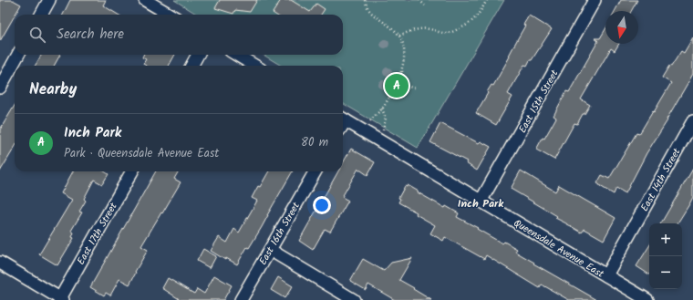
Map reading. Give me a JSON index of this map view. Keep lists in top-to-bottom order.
{
  "streets": {
    "street": [
      "East 15th Street",
      "East 14th Street",
      "East 17th Street",
      "East 16th Street",
      "Queensdale Avenue East"
    ]
  },
  "crossings": [
    ["East 15th Street", "Queensdale Avenue East"],
    ["East 14th Street", "Queensdale Avenue East"]
  ],
  "districts": ["Inch Park"],
  "north": "bottom",
  "page": {
    "search": "Search here",
    "heading": "Nearby",
    "pins": "A",
    "list": [
      {
        "mark": "A",
        "name": "Inch Park",
        "note": "Park · Queensdale Avenue East",
        "value": "80 m"
      }
    ],
    "map_buttons": ["+", "−"]
  }
}
